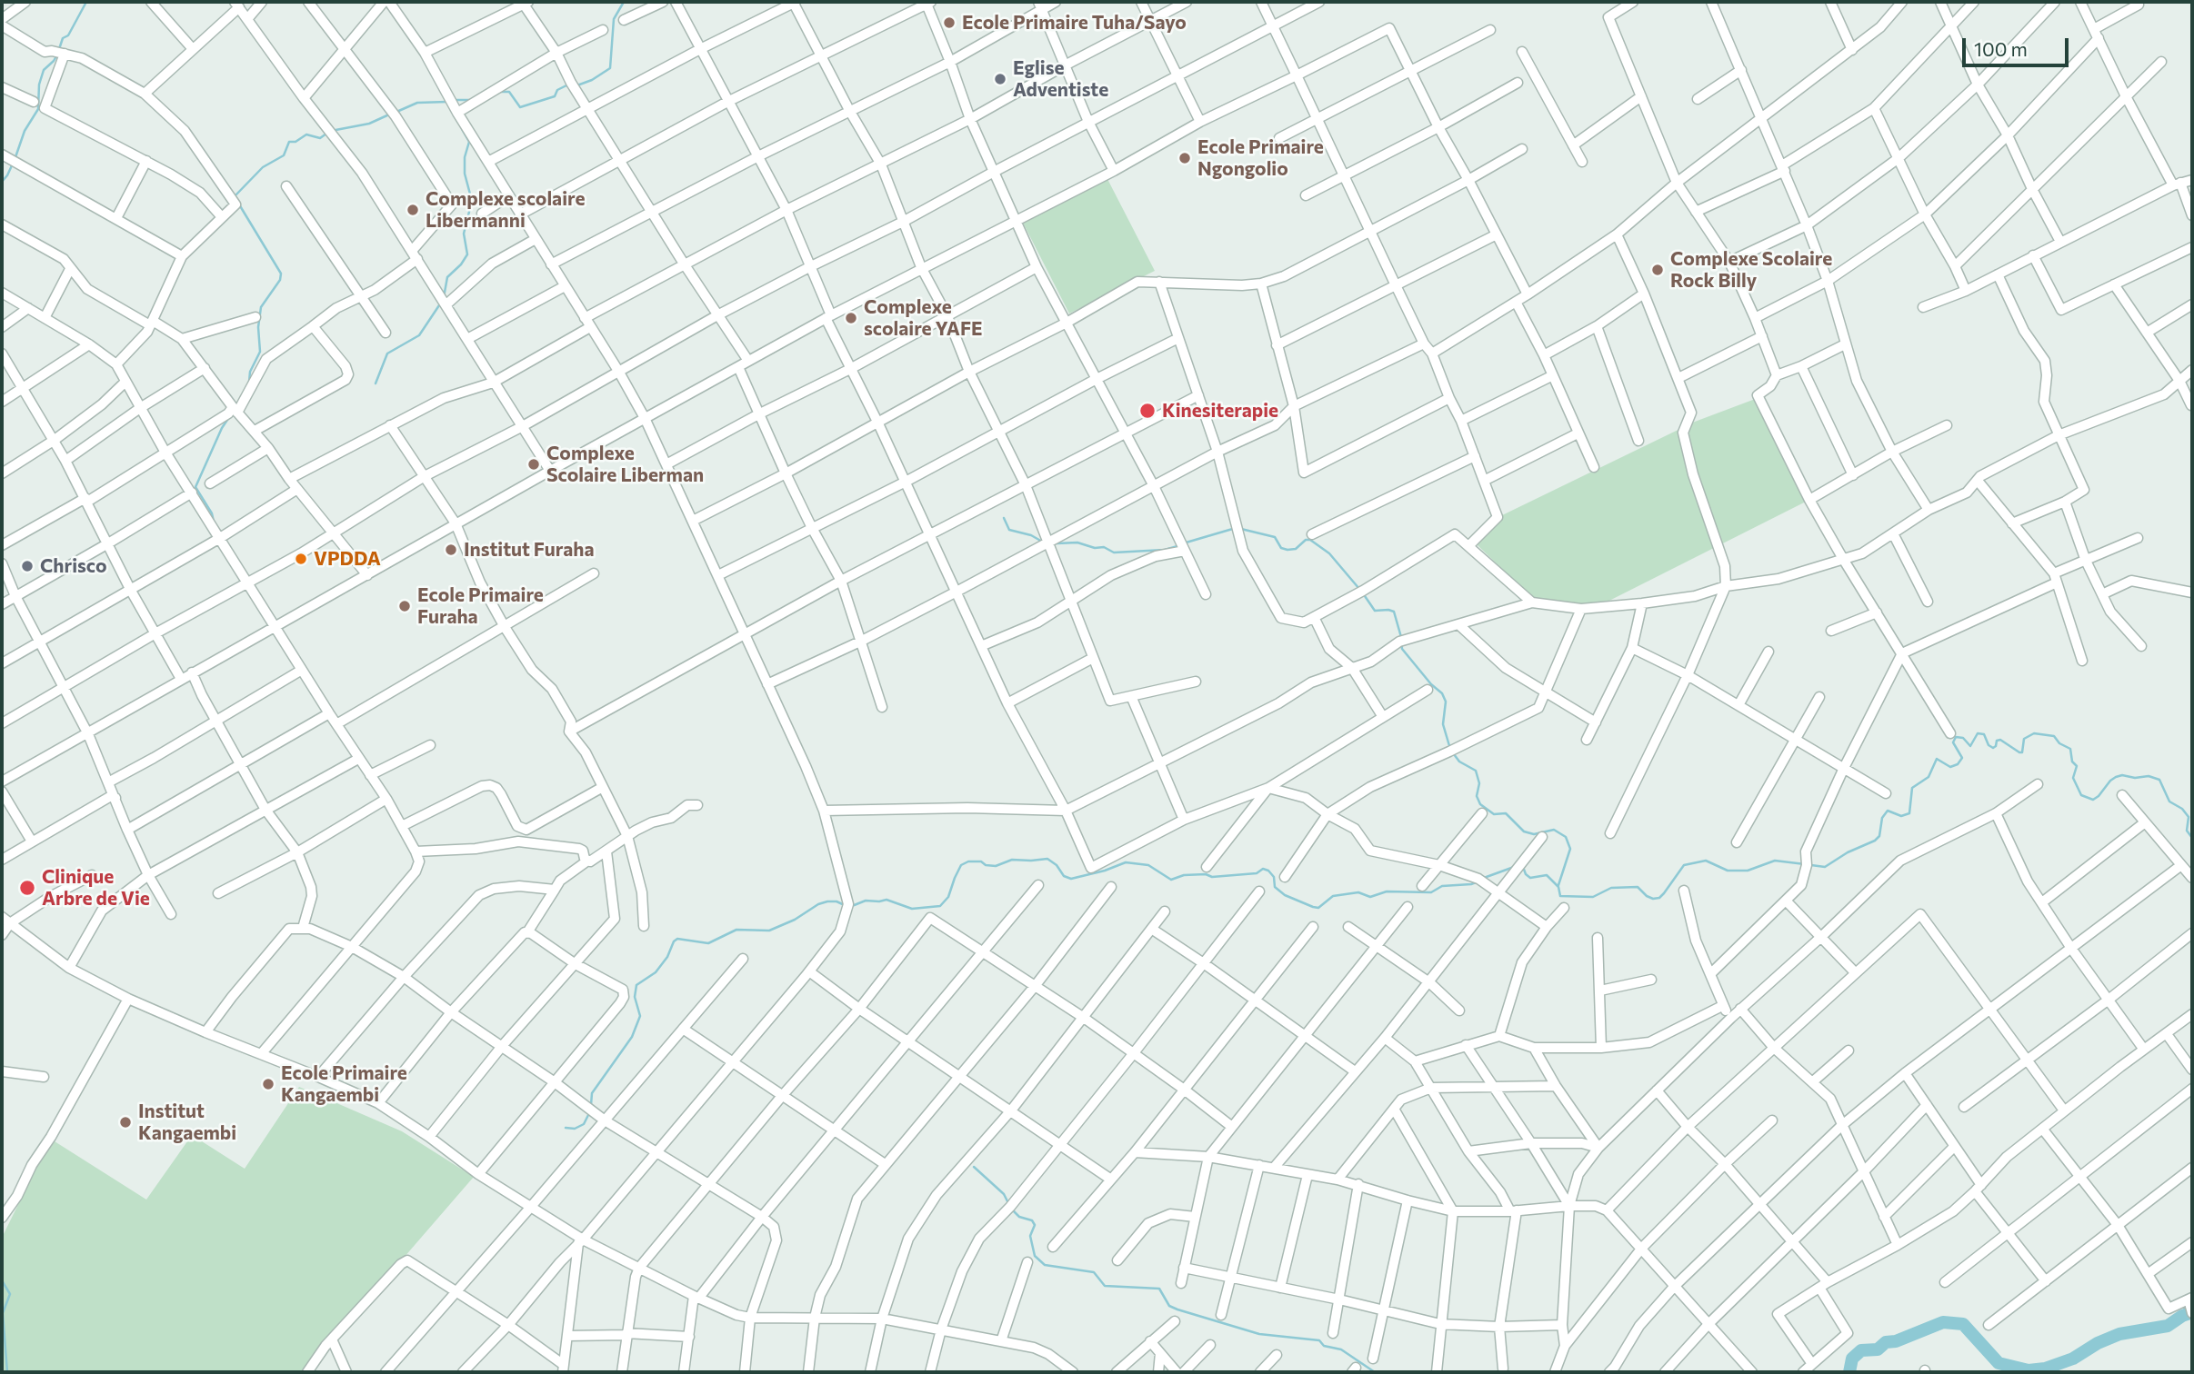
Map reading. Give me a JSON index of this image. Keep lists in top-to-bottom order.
{
  "places": [
    "Ecole Primaire Tuha/Sayo",
    "Eglise Adventiste",
    "Ecole Primaire Ngongolio",
    "Complexe scolaire Libermanni",
    "Complexe Scolaire Rock Billy",
    "Complexe scolaire YAFE",
    "Kinesiterapie",
    "Complexe Scolaire Liberman",
    "Institut Furaha",
    "VPDDA",
    "Chrisco",
    "Ecole Primaire Furaha",
    "Clinique Arbre de Vie",
    "Ecole Primaire Kangaembi",
    "Institut Kangaembi"
  ],
  "scale_bar": "100 m"
}
